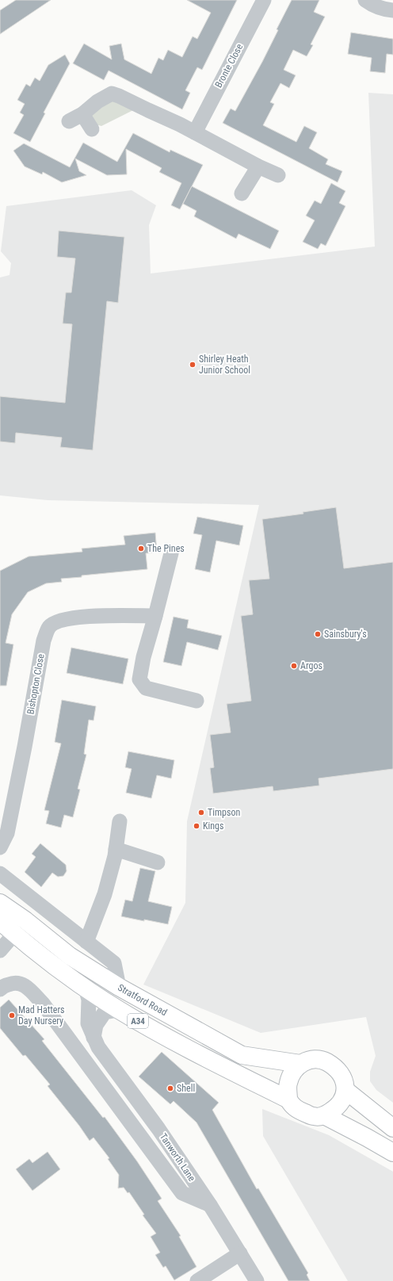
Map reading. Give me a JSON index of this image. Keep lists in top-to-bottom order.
{
  "streets": {
    "highway": ["Stratford Road", "A34"],
    "street": ["Bronte Close", "Bishopton Close", "Tanworth Lane"]
  },
  "crossings": [
    ["Stratford Road", "A34"],
    ["Stratford Road", "Tanworth Lane"]
  ],
  "places": [
    "Shirley Heath Junior School",
    "The Pines",
    "Sainsbury's",
    "Argos",
    "Timpson",
    "Kings",
    "Mad Hatters Day Nursery",
    "Shell"
  ]
}
